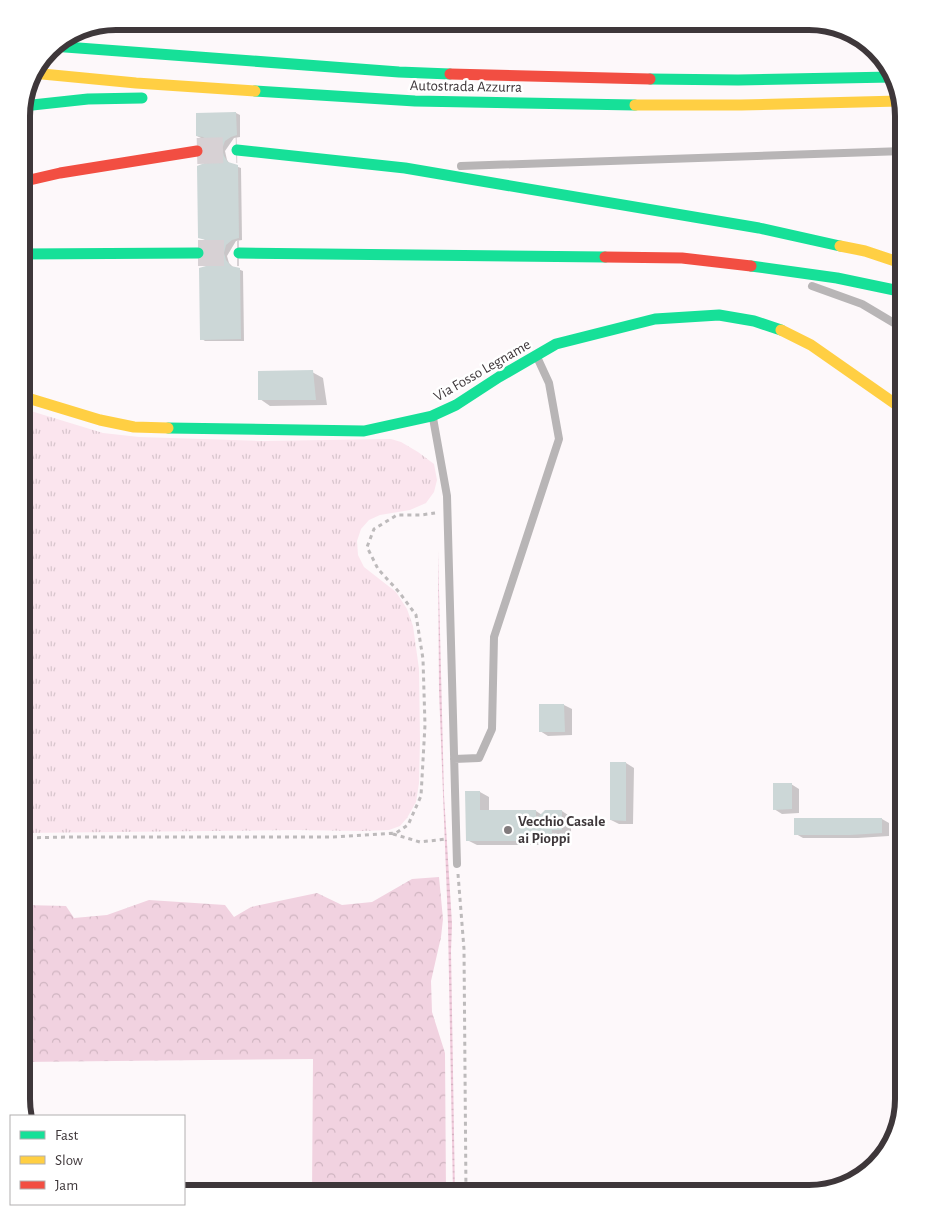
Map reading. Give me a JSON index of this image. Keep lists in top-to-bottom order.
{
  "streets": {
    "main road": ["Autostrada Azzurra", "Via Fosso Legname"]
  },
  "places": ["Vecchio Casale ai Pioppi"],
  "legend": ["Fast", "Slow", "Jam"]
}
